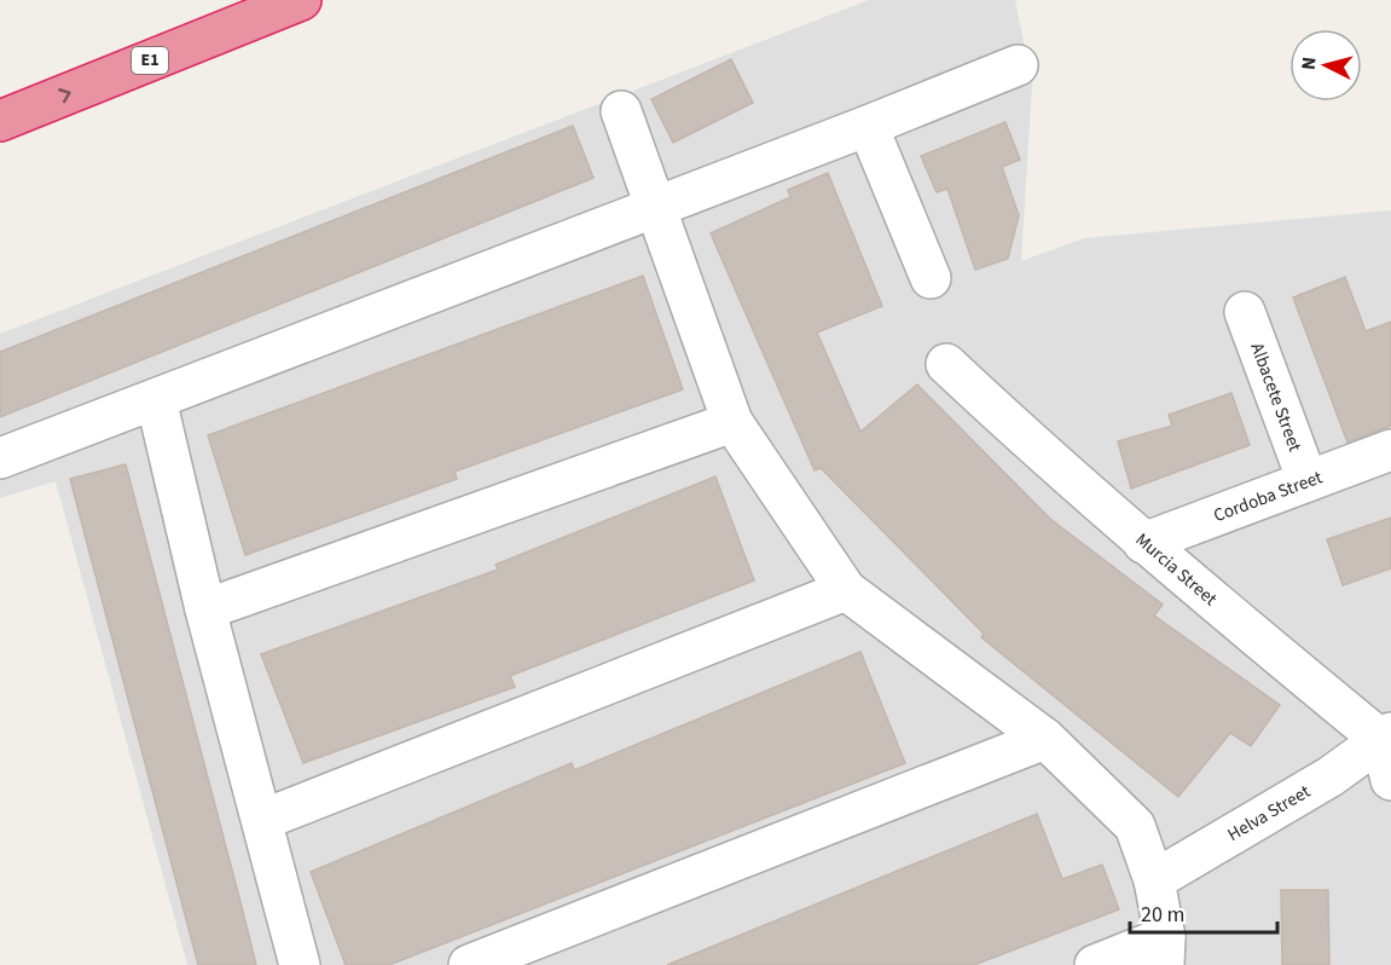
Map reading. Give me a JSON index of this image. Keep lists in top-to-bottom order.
{
  "streets": {
    "highway": ["E1"],
    "street": [
      "Albacete Street",
      "Cordoba Street",
      "Murcia Street",
      "Helva Street"
    ]
  },
  "crossings": [
    ["Albacete Street", "Cordoba Street"],
    ["Cordoba Street", "Murcia Street"],
    ["Murcia Street", "Helva Street"]
  ],
  "scale_bar": "20 m",
  "north": "left"
}
